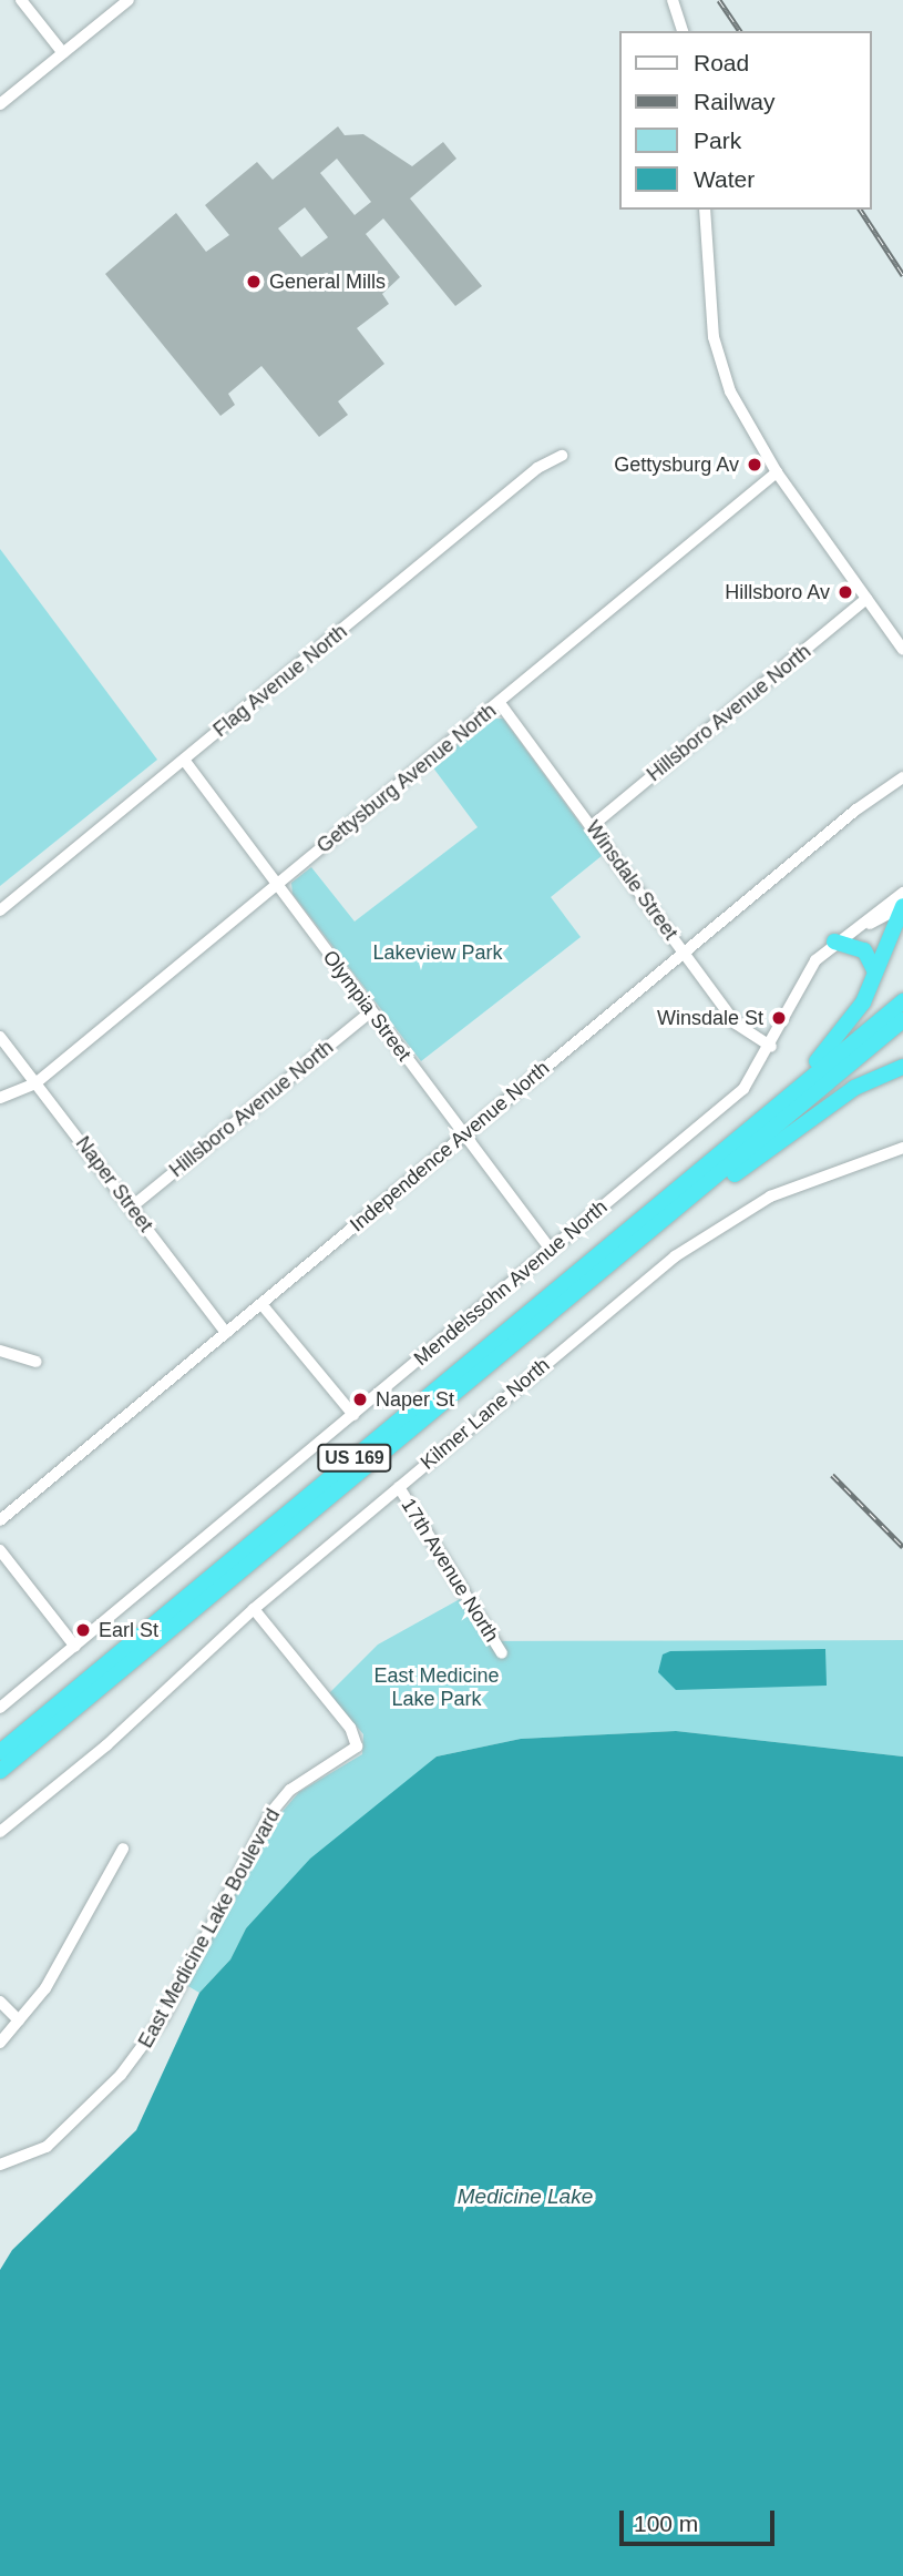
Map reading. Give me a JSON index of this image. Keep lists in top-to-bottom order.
{
  "streets": {
    "highway": ["US 169"],
    "street": [
      "Flag Avenue North",
      "Hillsboro Avenue North",
      "Gettysburg Avenue North",
      "Winsdale Street",
      "Olympia Street",
      "Independence Avenue North",
      "Naper Street",
      "Mendelssohn Avenue North",
      "Kilmer Lane North",
      "17th Avenue North",
      "East Medicine Lake Boulevard"
    ]
  },
  "crossings": [
    ["Flag Avenue North", "Olympia Street"],
    ["Hillsboro Avenue North", "Winsdale Street"],
    ["Hillsboro Avenue North", "Olympia Street"],
    ["Hillsboro Avenue North", "Naper Street"],
    ["Gettysburg Avenue North", "Winsdale Street"],
    ["Gettysburg Avenue North", "Olympia Street"],
    ["Gettysburg Avenue North", "Naper Street"],
    ["Winsdale Street", "Independence Avenue North"],
    ["Winsdale Street", "Mendelssohn Avenue North"],
    ["Olympia Street", "Independence Avenue North"],
    ["Olympia Street", "Mendelssohn Avenue North"],
    ["Independence Avenue North", "Naper Street"],
    ["Kilmer Lane North", "17th Avenue North"],
    ["Kilmer Lane North", "East Medicine Lake Boulevard"]
  ],
  "water": ["Medicine Lake"],
  "parks": ["Lakeview Park", "East Medicine Lake Park"],
  "places": [
    "General Mills",
    "Gettysburg Av",
    "Hillsboro Av",
    "Winsdale St",
    "Naper St",
    "Earl St"
  ],
  "legend": [
    "Road",
    "Railway",
    "Park",
    "Water"
  ],
  "scale_bar": "100 m"
}
